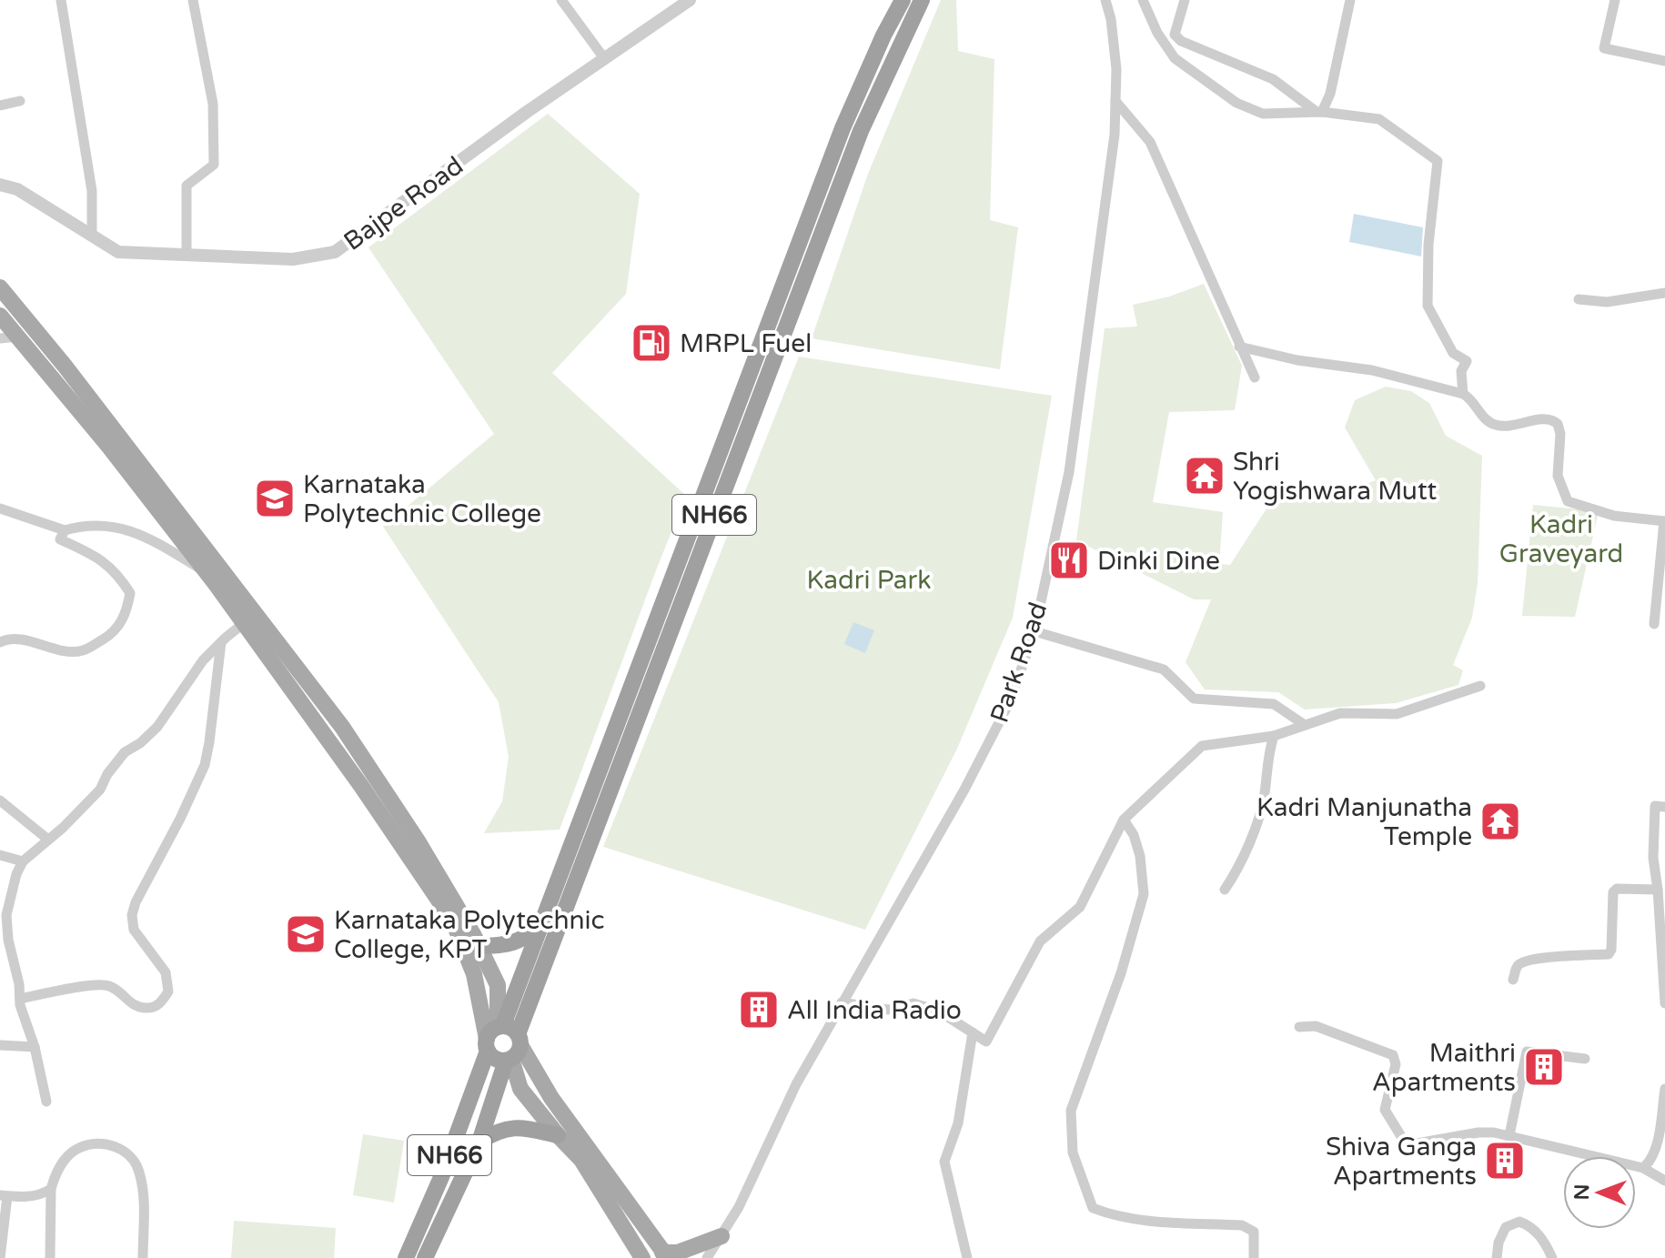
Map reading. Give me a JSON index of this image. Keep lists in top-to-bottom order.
{
  "streets": {
    "highway": ["NH66"],
    "street": ["Bajpe Road", "Park Road"]
  },
  "parks": ["Kadri Graveyard", "Kadri Park"],
  "places": {
    "fuel station": ["MRPL Fuel"],
    "temple": ["Shri Yogishwara Mutt", "Kadri Manjunatha Temple"],
    "school or university": ["Karnataka Polytechnic College", "Karnataka Polytechnic College, KPT"],
    "restaurant": ["Dinki Dine"],
    "building": ["All India Radio", "Maithri Apartments", "Shiva Ganga Apartments"]
  },
  "north": "left"
}
